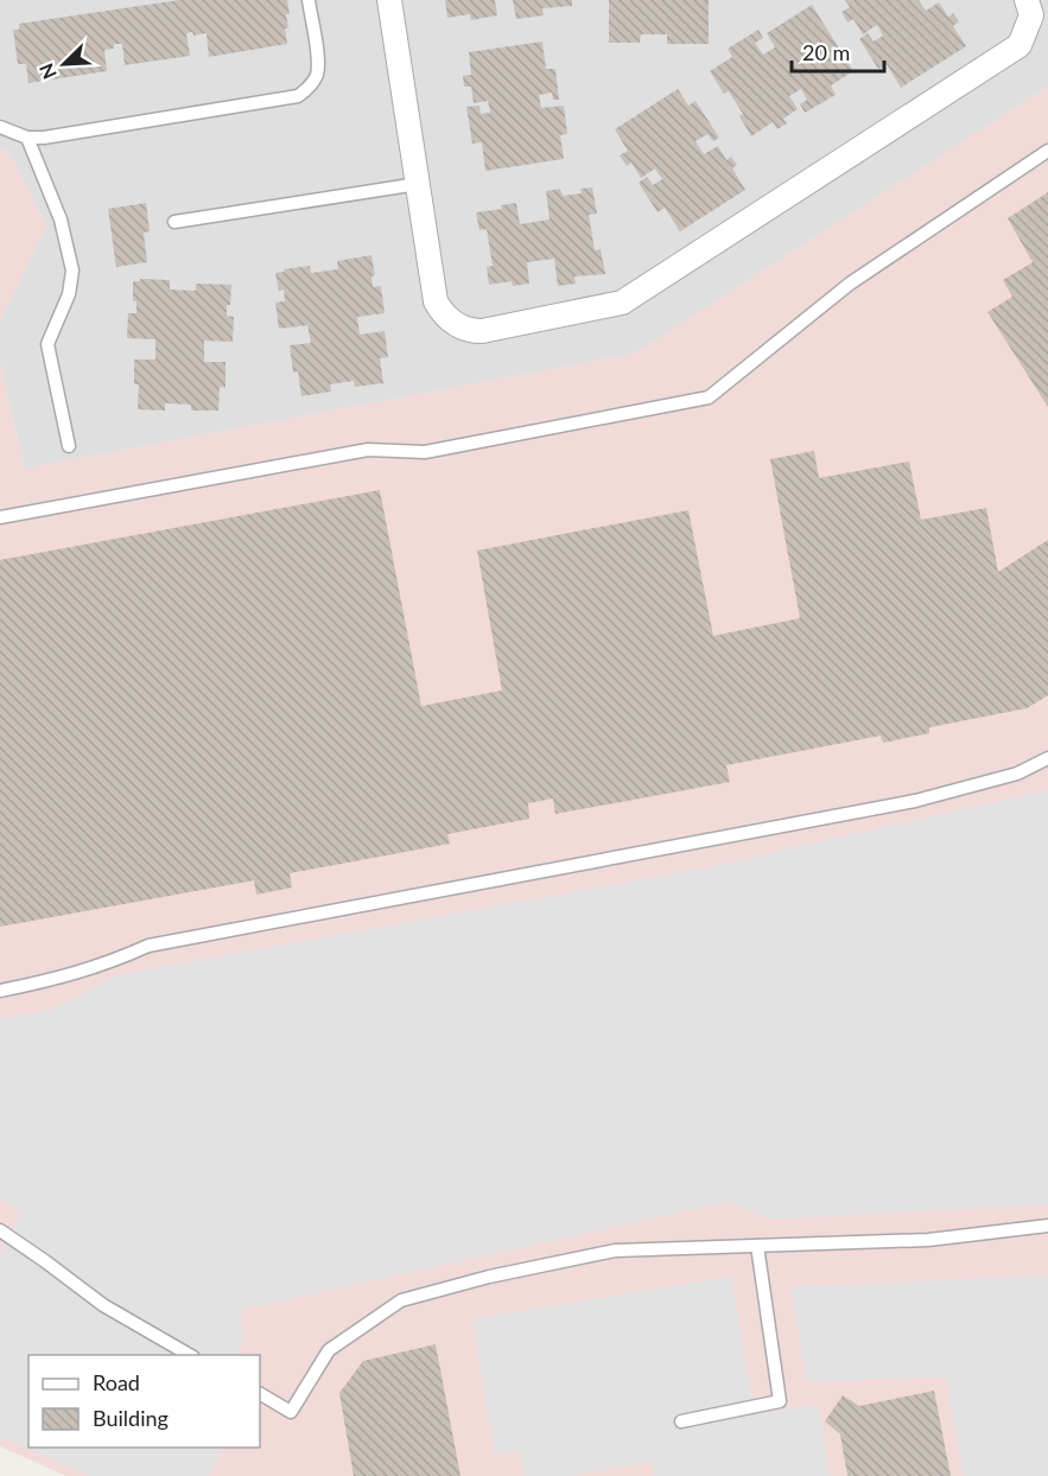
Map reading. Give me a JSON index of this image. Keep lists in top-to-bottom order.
{
  "legend": ["Road", "Building"],
  "scale_bar": "20 m",
  "north": "bottom left"
}
